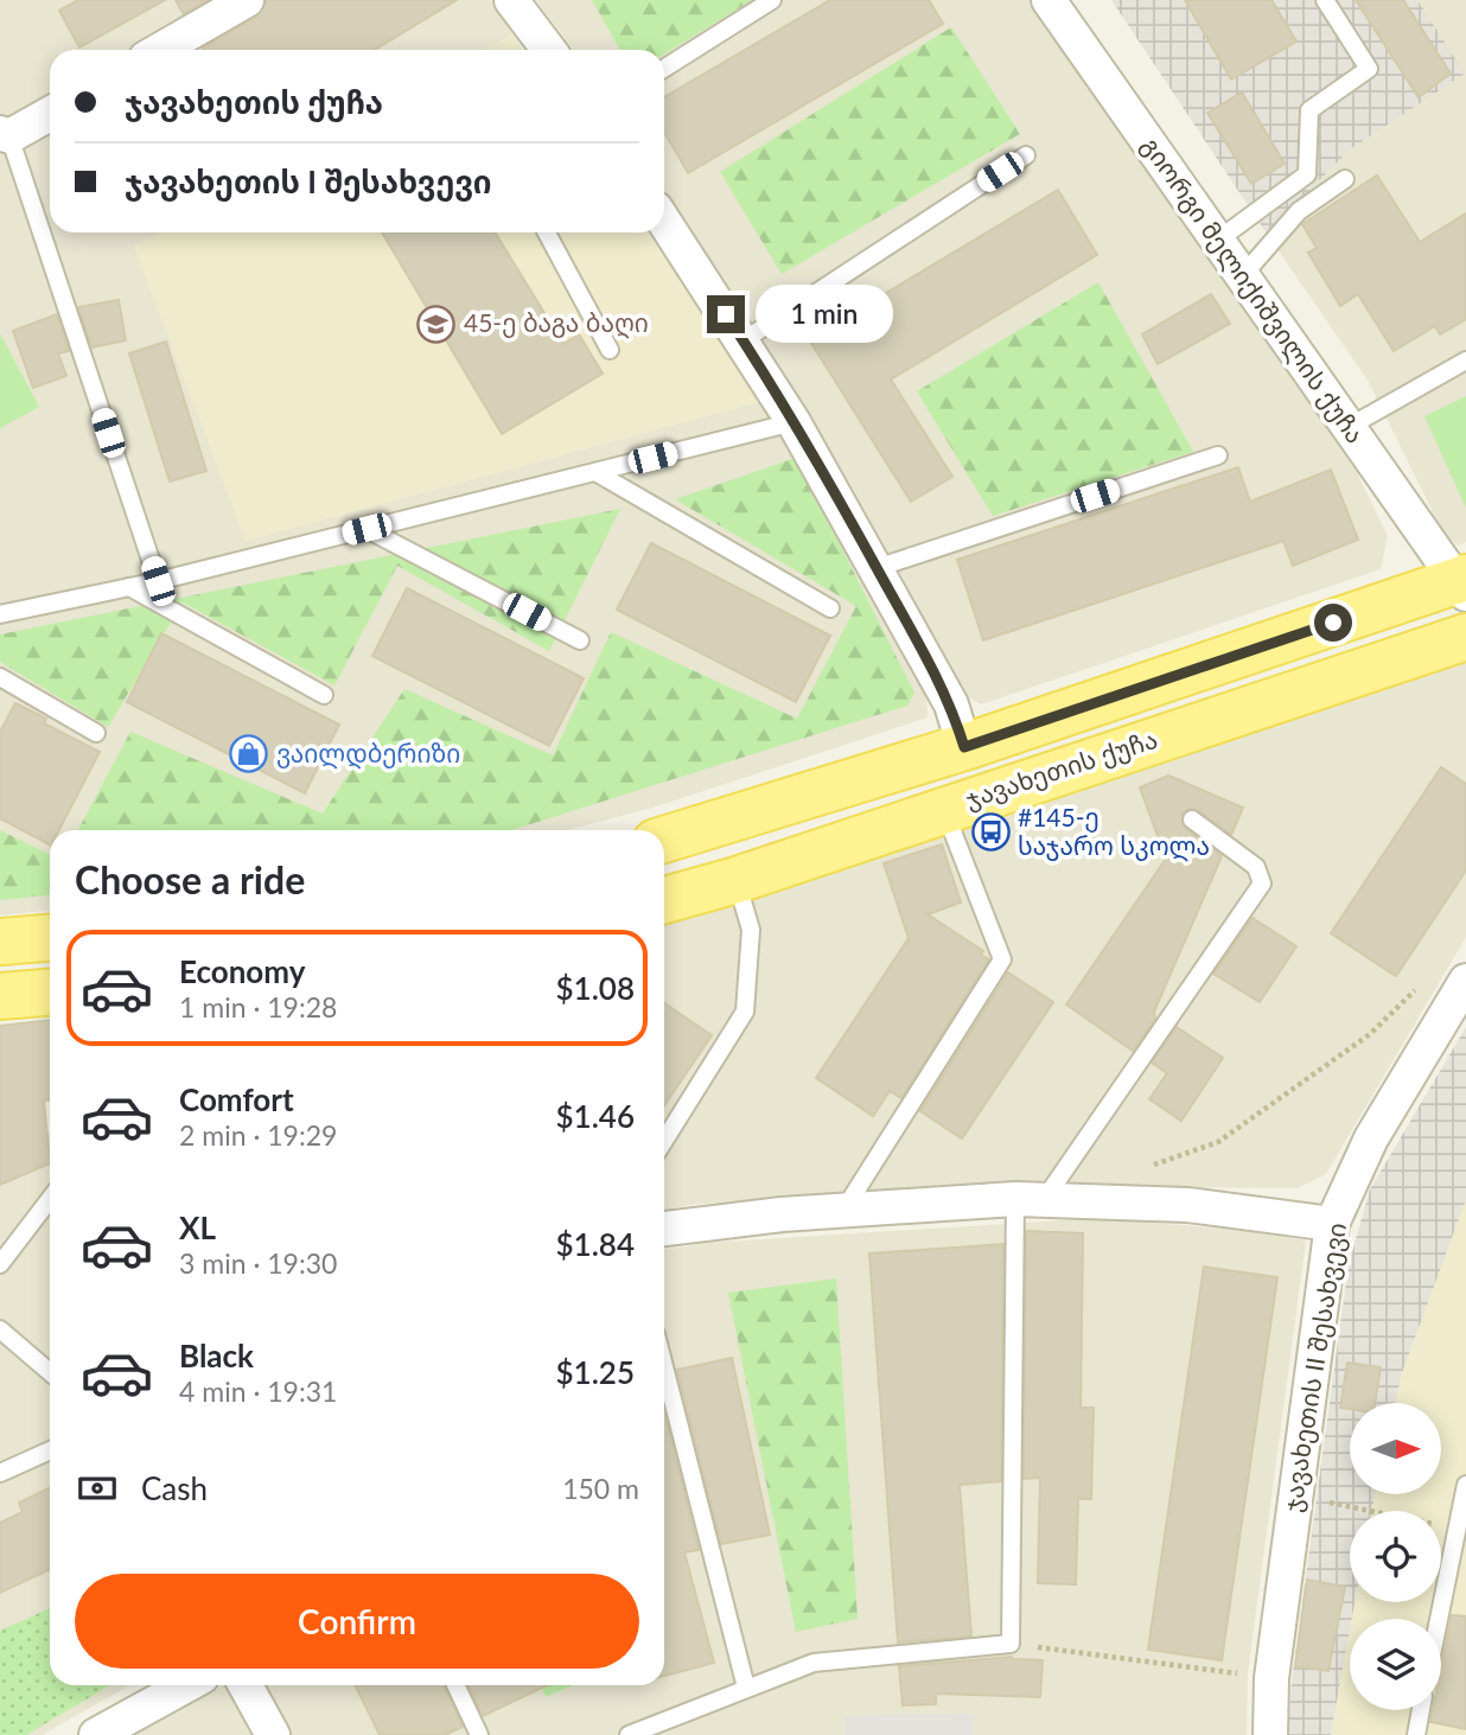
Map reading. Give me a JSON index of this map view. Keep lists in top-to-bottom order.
{
  "streets": {
    "main road": ["ჯავახეთის ქუჩა"],
    "street": ["გიორგი მელიქიშვილის ქუჩა", "ჯავახეთის II შესახვევი"]
  },
  "crossings": [
    ["გიორგი მელიქიშვილის ქუჩა", "ჯავახეთის ქუჩა"]
  ],
  "places": {
    "school or university": ["45-ე ბაგა ბაღი"],
    "shop": ["ვაილდბერიზი"],
    "bus stop": ["#145-ე საჯარო სკოლა"]
  },
  "north": "right",
  "page": {
    "banner": ["ჯავახეთის ქუჩა", "ჯავახეთის I შესახვევი"],
    "bubble": "1 min",
    "heading": "Choose a ride",
    "list": [
      {
        "name": "Economy",
        "note": "1 min · 19:28",
        "value": "$1.08"
      },
      {
        "name": "Comfort",
        "note": "2 min · 19:29",
        "value": "$1.46"
      },
      {
        "name": "XL",
        "note": "3 min · 19:30",
        "value": "$1.84"
      },
      {
        "name": "Black",
        "note": "4 min · 19:31",
        "value": "$1.25"
      }
    ],
    "pay": ["Cash", "150 m"],
    "buttons": "Confirm"
  }
}
